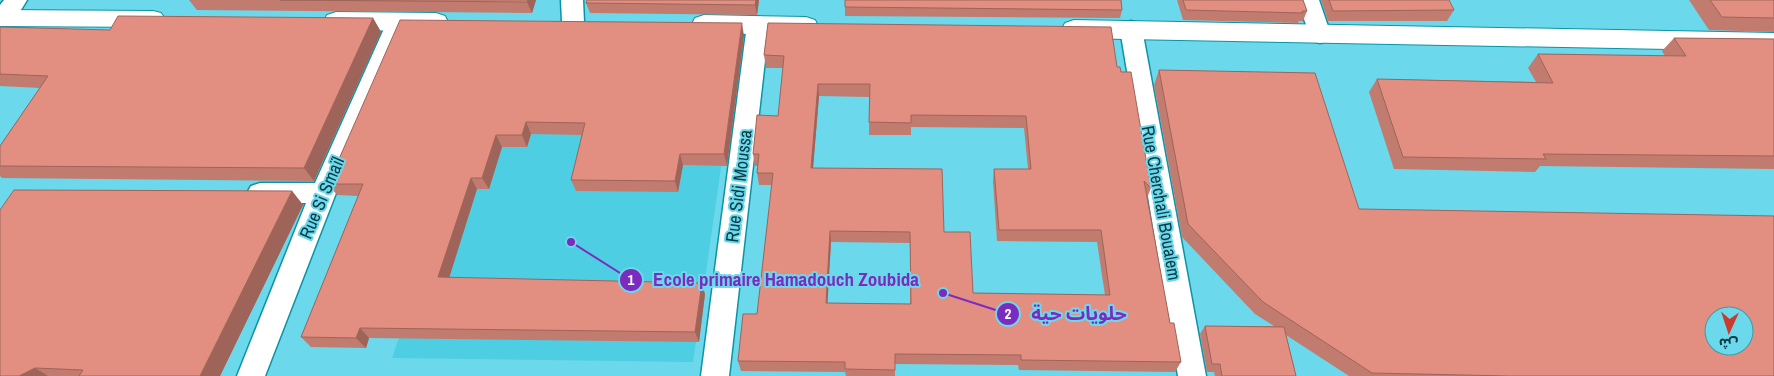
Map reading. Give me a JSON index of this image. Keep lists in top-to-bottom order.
{
  "streets": {
    "street": ["Rue Sidi Moussa", "Rue Si Smaïl", "Rue Cherchali Boualem"]
  },
  "places": ["Ecole primaire Hamadouch Zoubida", "حلويات حية"],
  "north": "bottom"
}
